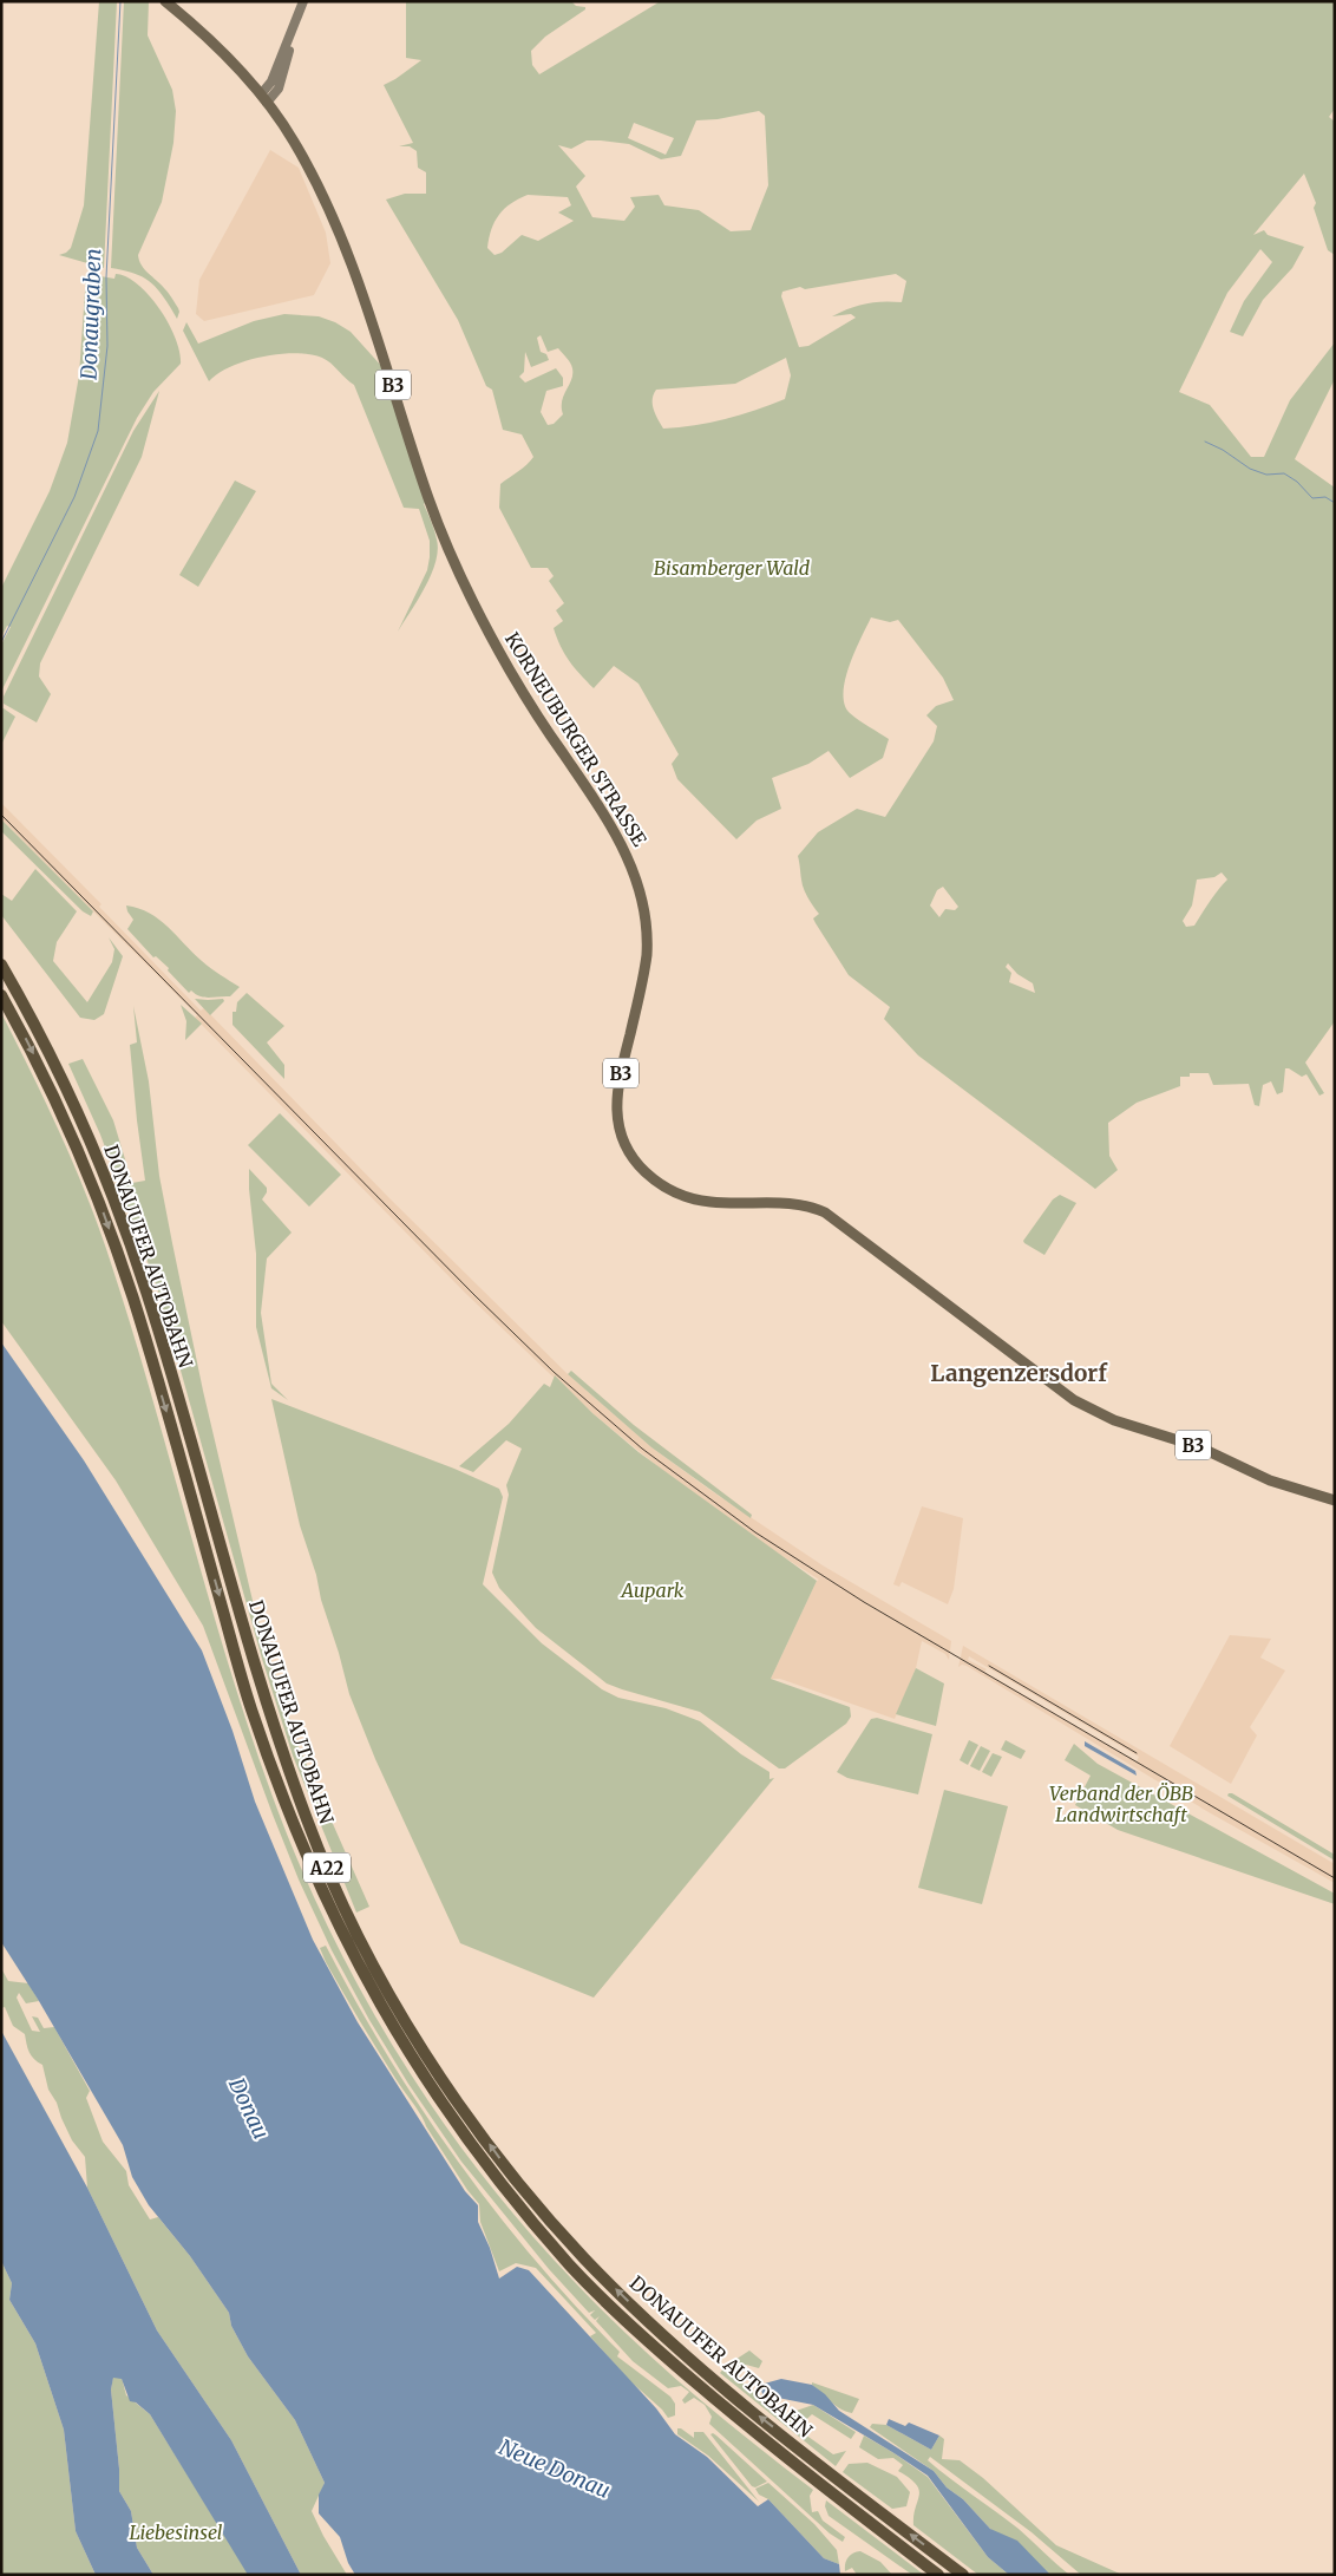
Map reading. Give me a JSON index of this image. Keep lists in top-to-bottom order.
{
  "streets": {
    "highway": ["DONAUUFER AUTOBAHN", "A22"],
    "main road": ["B3", "KORNEUBURGER STRASSE"]
  },
  "districts": ["Langenzersdorf"],
  "water": ["Donaugraben", "Donau", "Neue Donau"],
  "parks": [
    "Bisamberger Wald",
    "Aupark",
    "Verband der ÖBB Landwirtschaft",
    "Liebesinsel"
  ]
}
